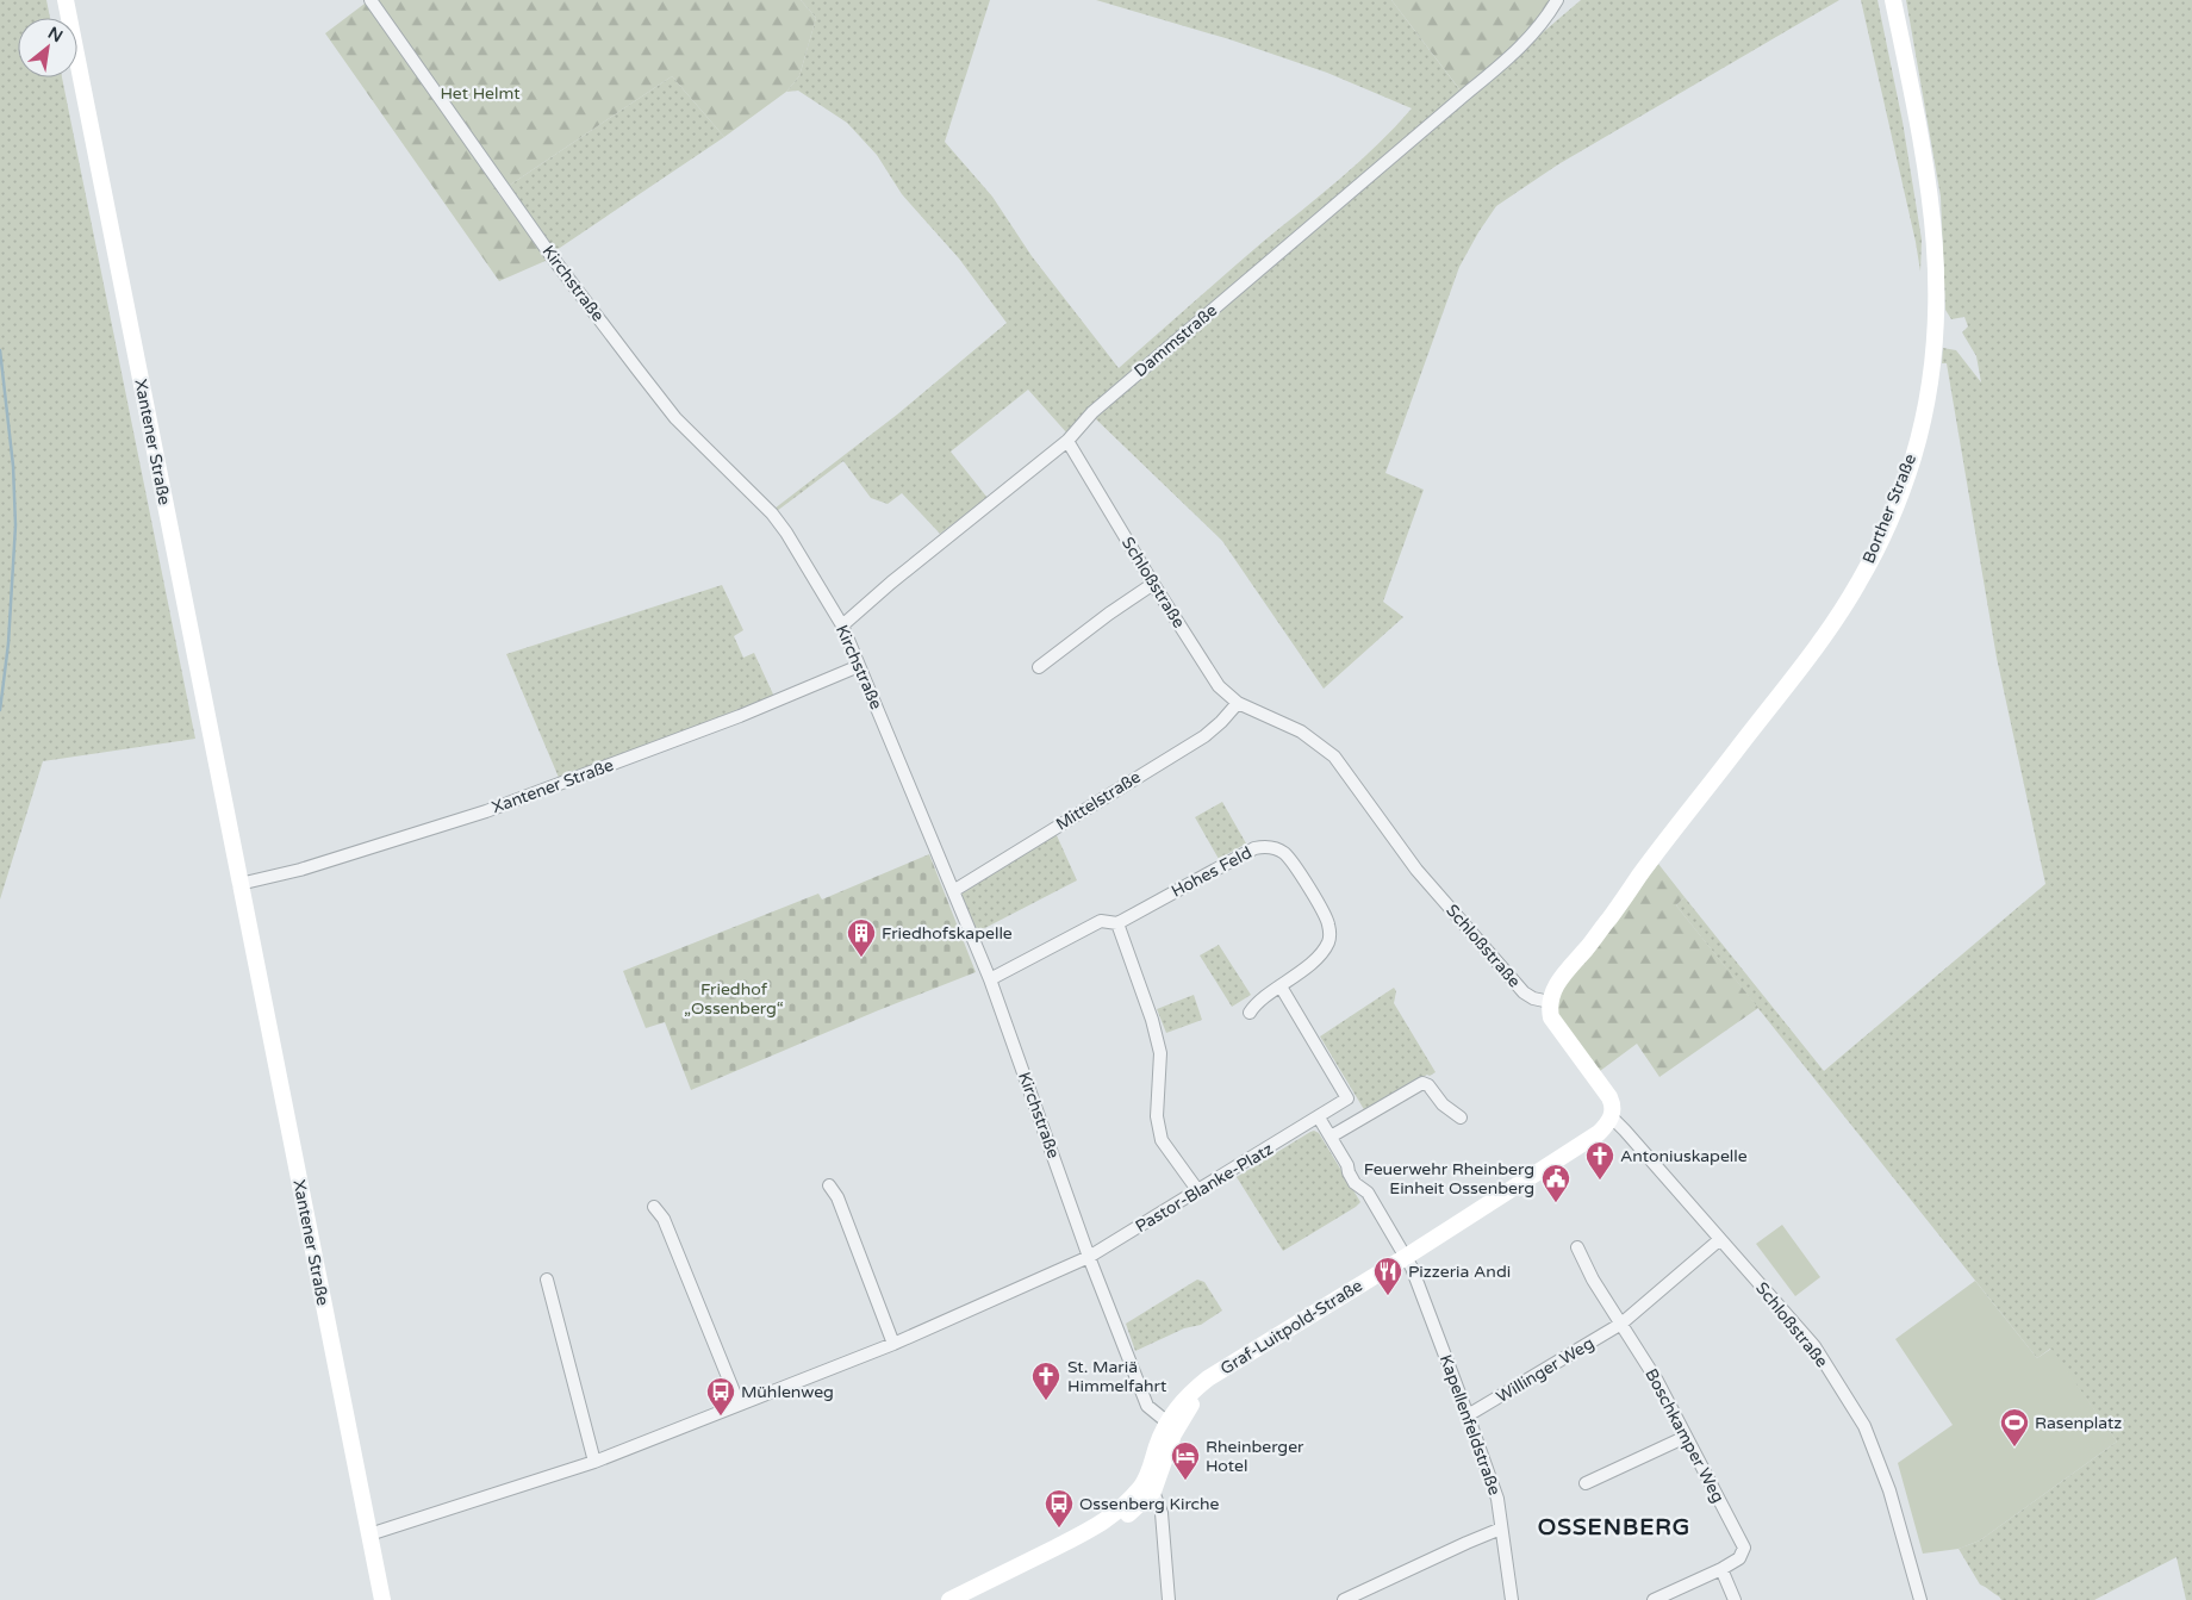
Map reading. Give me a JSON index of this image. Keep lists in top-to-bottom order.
{
  "streets": {
    "street": [
      "Kirchstraße",
      "Dammstraße",
      "Xantener Straße",
      "Borther Straße",
      "Schloßstraße",
      "Mittelstraße",
      "Hohes Feld",
      "Pastor-Blanke-Platz",
      "Graf-Luitpold-Straße",
      "Willinger Weg",
      "Kapellenfeldstraße",
      "Boschkamper Weg"
    ]
  },
  "crossings": [
    ["Kirchstraße", "Dammstraße"],
    ["Kirchstraße", "Xantener Straße"],
    ["Kirchstraße", "Mittelstraße"],
    ["Kirchstraße", "Hohes Feld"],
    ["Kirchstraße", "Pastor-Blanke-Platz"],
    ["Kirchstraße", "Graf-Luitpold-Straße"],
    ["Dammstraße", "Schloßstraße"],
    ["Borther Straße", "Schloßstraße"],
    ["Schloßstraße", "Mittelstraße"],
    ["Schloßstraße", "Graf-Luitpold-Straße"],
    ["Schloßstraße", "Willinger Weg"],
    ["Hohes Feld", "Pastor-Blanke-Platz"],
    ["Graf-Luitpold-Straße", "Kapellenfeldstraße"],
    ["Willinger Weg", "Kapellenfeldstraße"],
    ["Willinger Weg", "Boschkamper Weg"]
  ],
  "districts": ["OSSENBERG"],
  "parks": ["Het Helmt", "Friedhof „Ossenberg“"],
  "places": {
    "building": ["Friedhofskapelle"],
    "church": ["Antoniuskapelle", "St. Mariä Himmelfahrt"],
    "public building": ["Feuerwehr Rheinberg Einheit Ossenberg"],
    "restaurant": ["Pizzeria Andi"],
    "bus stop": ["Mühlenweg", "Ossenberg Kirche"],
    "sports": ["Rasenplatz"],
    "hotel": ["Rheinberger Hotel"]
  },
  "north": "top right"
}
